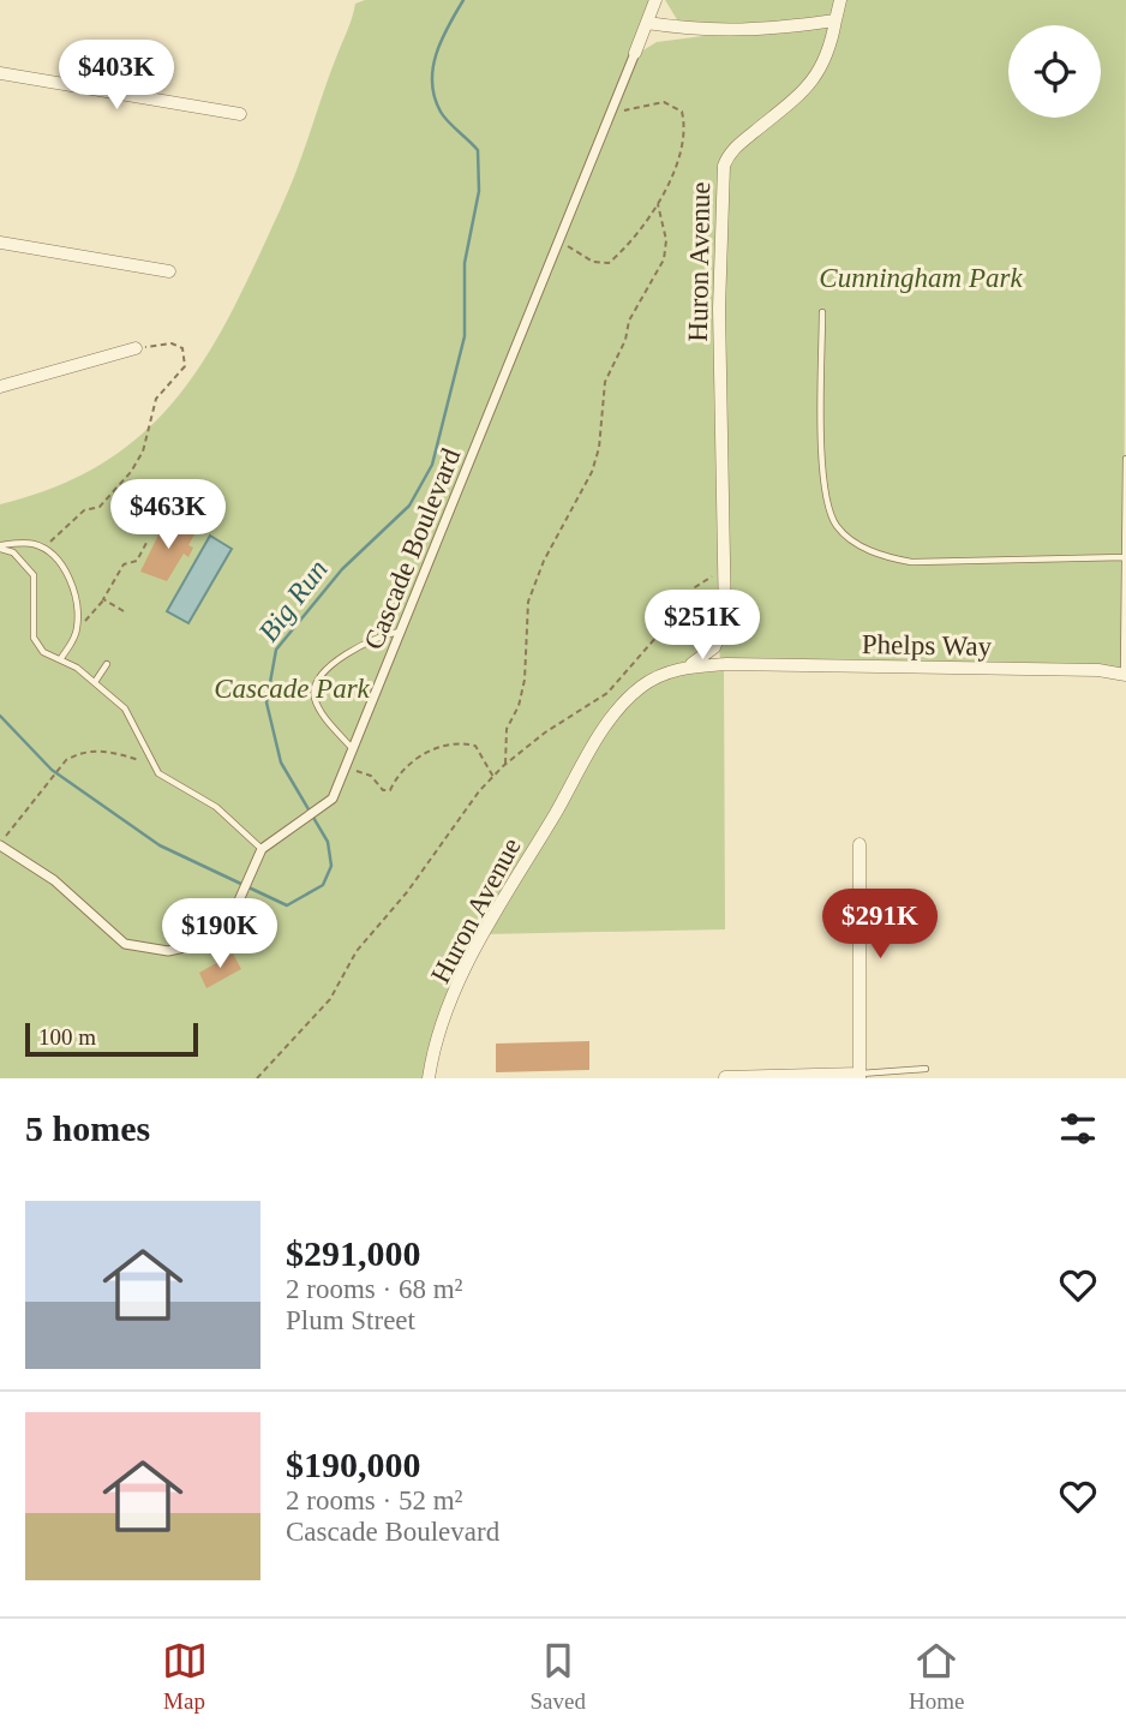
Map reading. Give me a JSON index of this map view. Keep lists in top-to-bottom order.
{
  "streets": {
    "street": ["Huron Avenue", "Cascade Boulevard", "Phelps Way"]
  },
  "crossings": [
    ["Huron Avenue", "Phelps Way"]
  ],
  "water": ["Big Run"],
  "parks": ["Cunningham Park", "Cascade Park"],
  "scale_bar": "100 m",
  "page": {
    "price": [
      "$403K",
      "$463K",
      "$251K",
      "$291K",
      "$190K"
    ],
    "scale": "100 m",
    "heading": "5 homes",
    "list": [
      {
        "name": "$291,000",
        "note": "2 rooms · 68 m² · Plum Street"
      },
      {
        "name": "$190,000",
        "note": "2 rooms · 52 m² · Cascade Boulevard"
      }
    ],
    "tabs": ["Map", "Saved", "Home"]
  }
}
